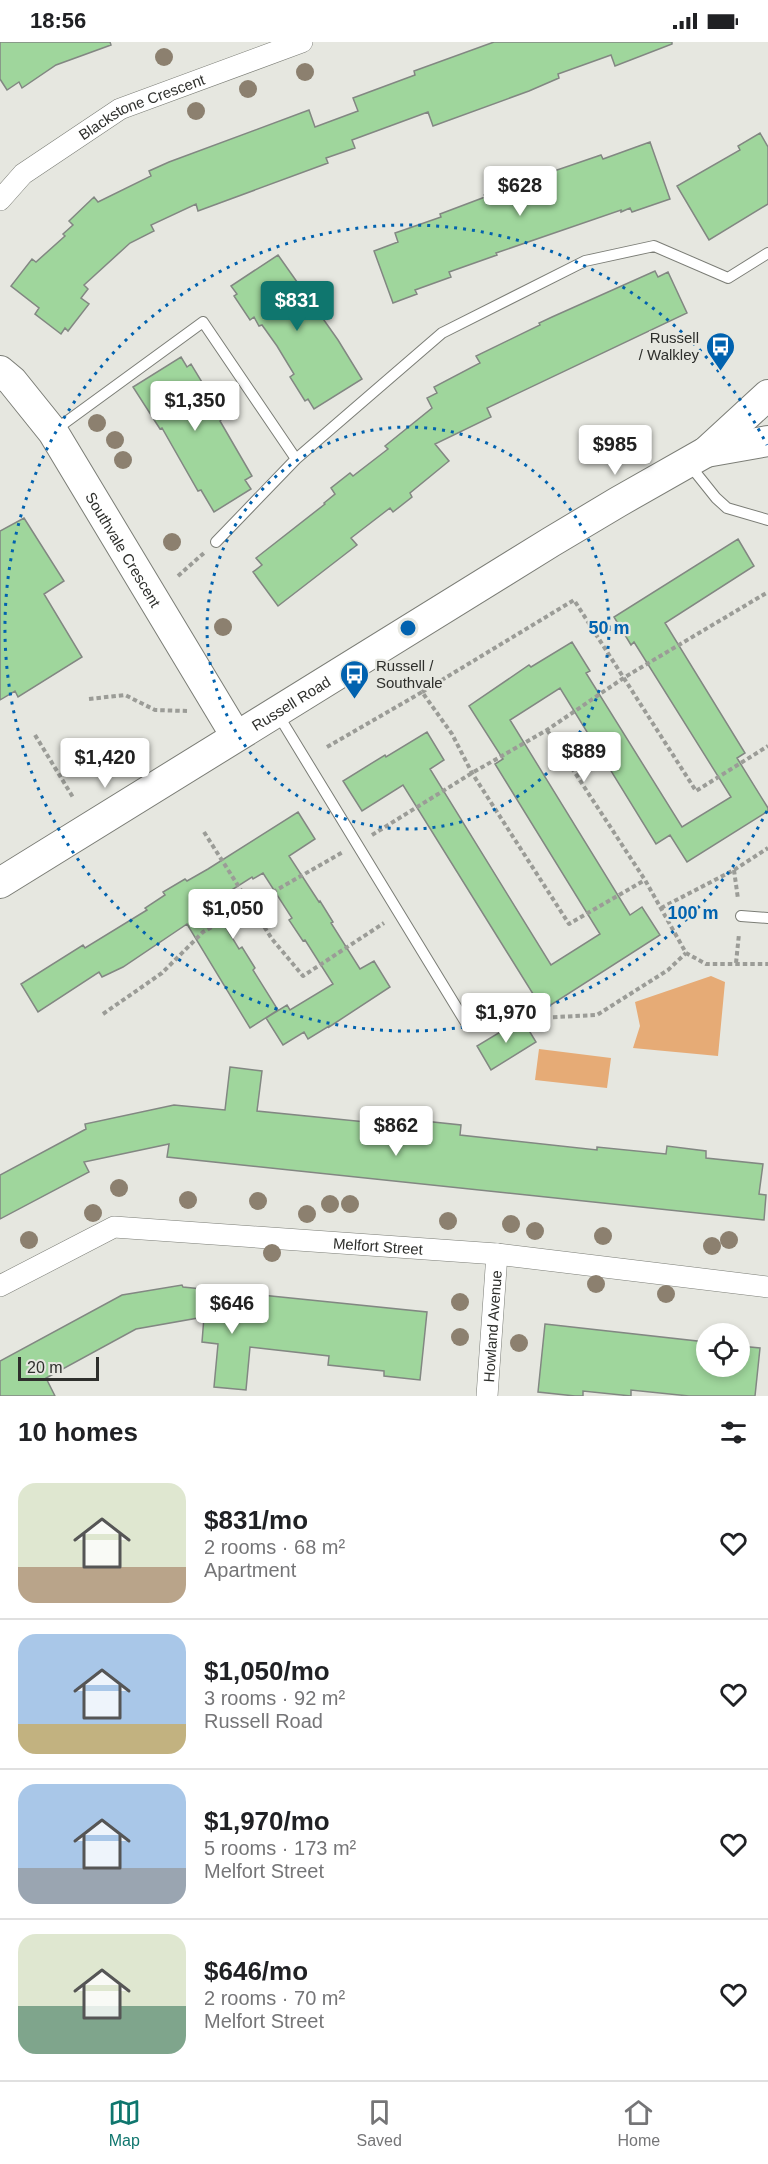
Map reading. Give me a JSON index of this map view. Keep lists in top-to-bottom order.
{
  "streets": {
    "main road": ["Southvale Crescent", "Russell Road"],
    "street": ["Blackstone Crescent", "Melfort Street", "Howland Avenue"]
  },
  "crossings": [
    ["Southvale Crescent", "Russell Road"],
    ["Melfort Street", "Howland Avenue"]
  ],
  "places": {
    "bus stop": ["Russell / Walkley", "Russell / Southvale"]
  },
  "scale_bar": "20 m",
  "page": {
    "status": "18:56",
    "price": [
      "$628",
      "$831",
      "$1,350",
      "$985",
      "$889",
      "$1,420",
      "$1,050",
      "$1,970",
      "$862",
      "$646"
    ],
    "scale": "20 m",
    "heading": "10 homes",
    "list": [
      {
        "name": "$831/mo",
        "note": "2 rooms · 68 m² · Apartment"
      },
      {
        "name": "$1,050/mo",
        "note": "3 rooms · 92 m² · Russell Road"
      },
      {
        "name": "$1,970/mo",
        "note": "5 rooms · 173 m² · Melfort Street"
      },
      {
        "name": "$646/mo",
        "note": "2 rooms · 70 m² · Melfort Street"
      }
    ],
    "tabs": ["Map", "Saved", "Home"]
  },
  "rings": ["50 m", "100 m"]
}
